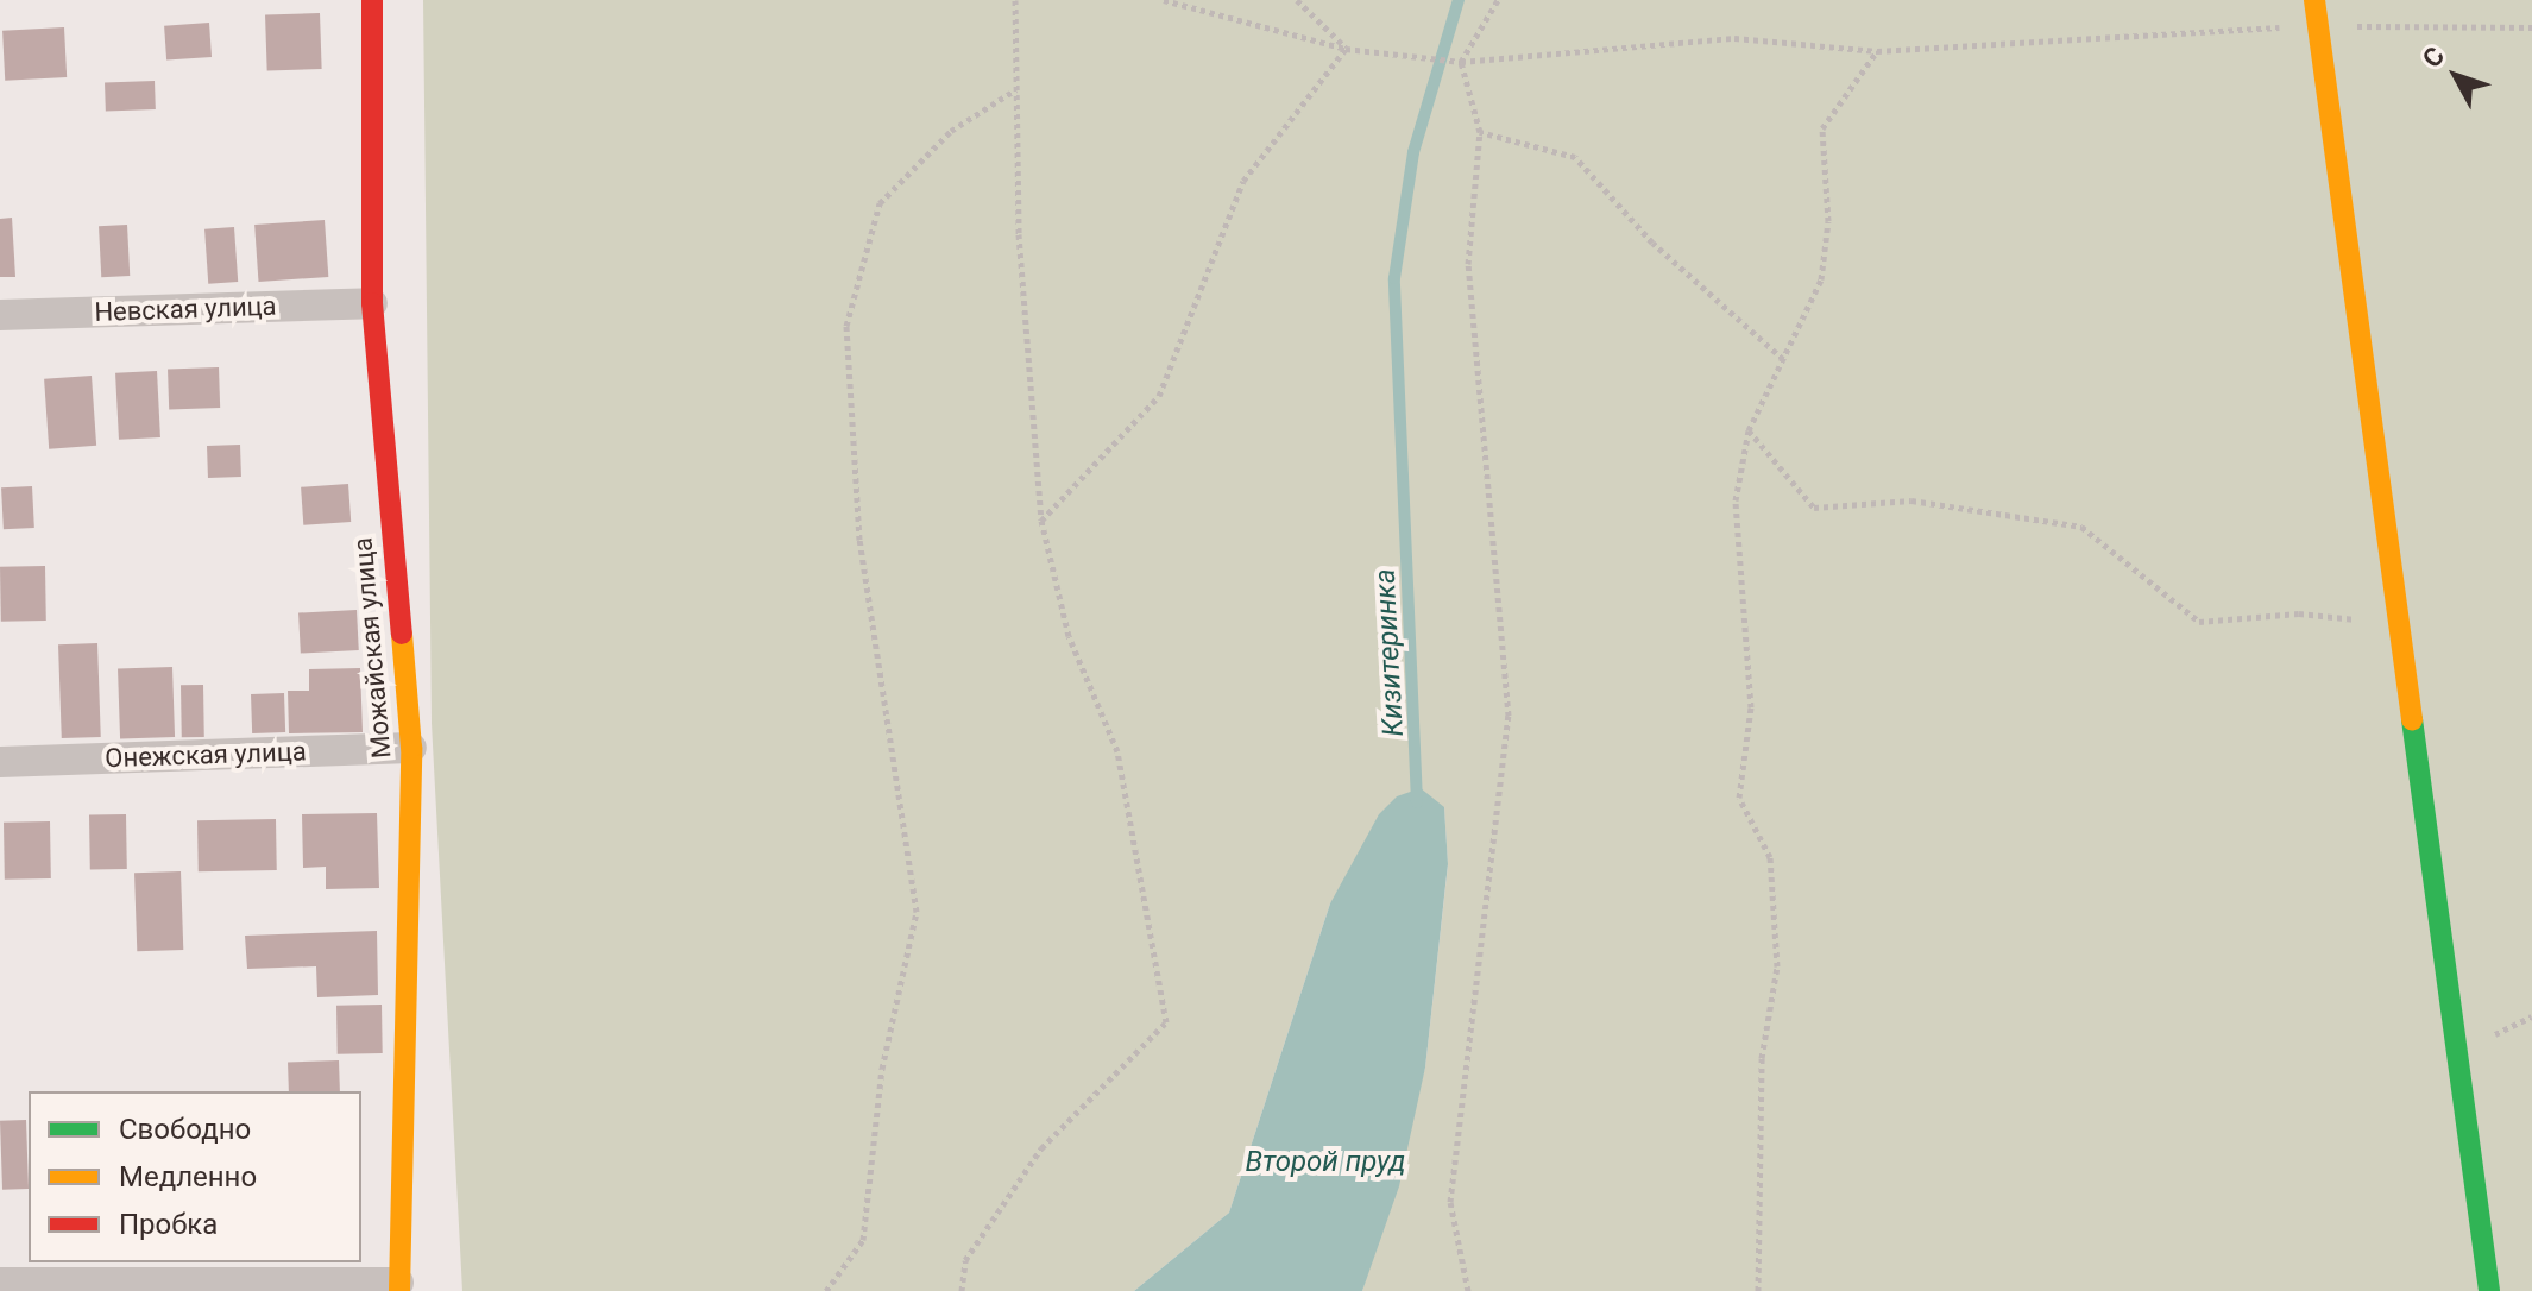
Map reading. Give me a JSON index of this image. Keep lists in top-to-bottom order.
{
  "streets": {
    "street": ["Невская улица", "Можайская улица", "Онежская улица"]
  },
  "crossings": [
    ["Невская улица", "Можайская улица"],
    ["Можайская улица", "Онежская улица"]
  ],
  "water": ["Кизитеринка", "Второй пруд"],
  "legend": ["Свободно", "Медленно", "Пробка"],
  "north": "top left"
}
